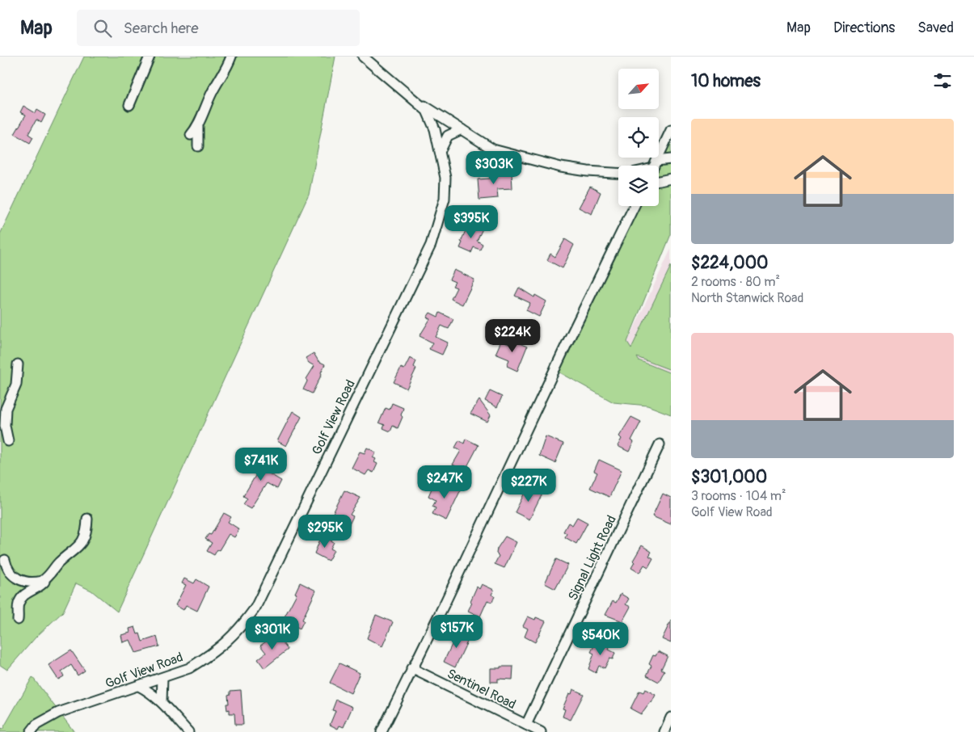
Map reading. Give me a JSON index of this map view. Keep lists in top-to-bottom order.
{
  "streets": {
    "street": ["Golf View Road", "Signal Light Road", "Sentinel Road"]
  },
  "crossings": [
    ["Signal Light Road", "Sentinel Road"]
  ],
  "north": "top right",
  "page": {
    "header": "Map",
    "search": "Search here",
    "nav": ["Map", "Directions", "Saved"],
    "heading": "10 homes",
    "list": [
      {
        "name": "$224,000",
        "note": "2 rooms · 80 m² · North Stanwick Road"
      },
      {
        "name": "$301,000",
        "note": "3 rooms · 104 m² · Golf View Road"
      }
    ],
    "price": [
      "$303K",
      "$395K",
      "$224K",
      "$741K",
      "$247K",
      "$227K",
      "$295K",
      "$157K",
      "$301K",
      "$540K"
    ]
  }
}
